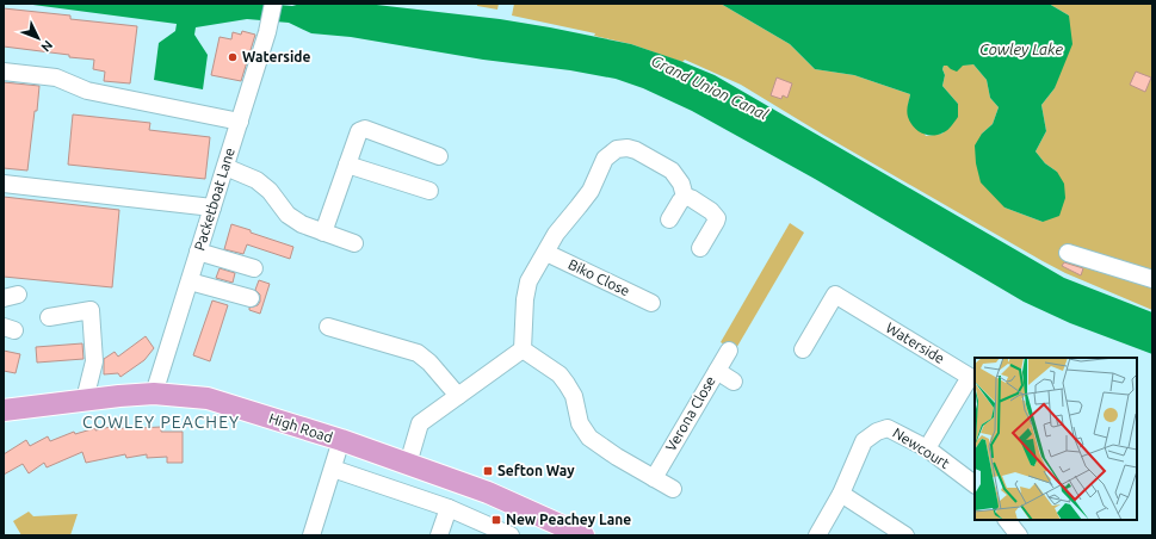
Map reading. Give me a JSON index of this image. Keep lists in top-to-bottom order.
{
  "streets": {
    "main road": ["High Road"],
    "street": [
      "Packetboat Lane",
      "Biko Close",
      "Waterside",
      "Verona Close",
      "Newcourt"
    ]
  },
  "crossings": [
    ["Packetboat Lane", "High Road"],
    ["Waterside", "Newcourt"]
  ],
  "districts": ["COWLEY PEACHEY"],
  "water": ["Cowley Lake", "Grand Union Canal"],
  "places": {
    "other": ["Waterside"],
    "transit": ["Sefton Way", "New Peachey Lane"]
  },
  "north": "bottom right"
}
